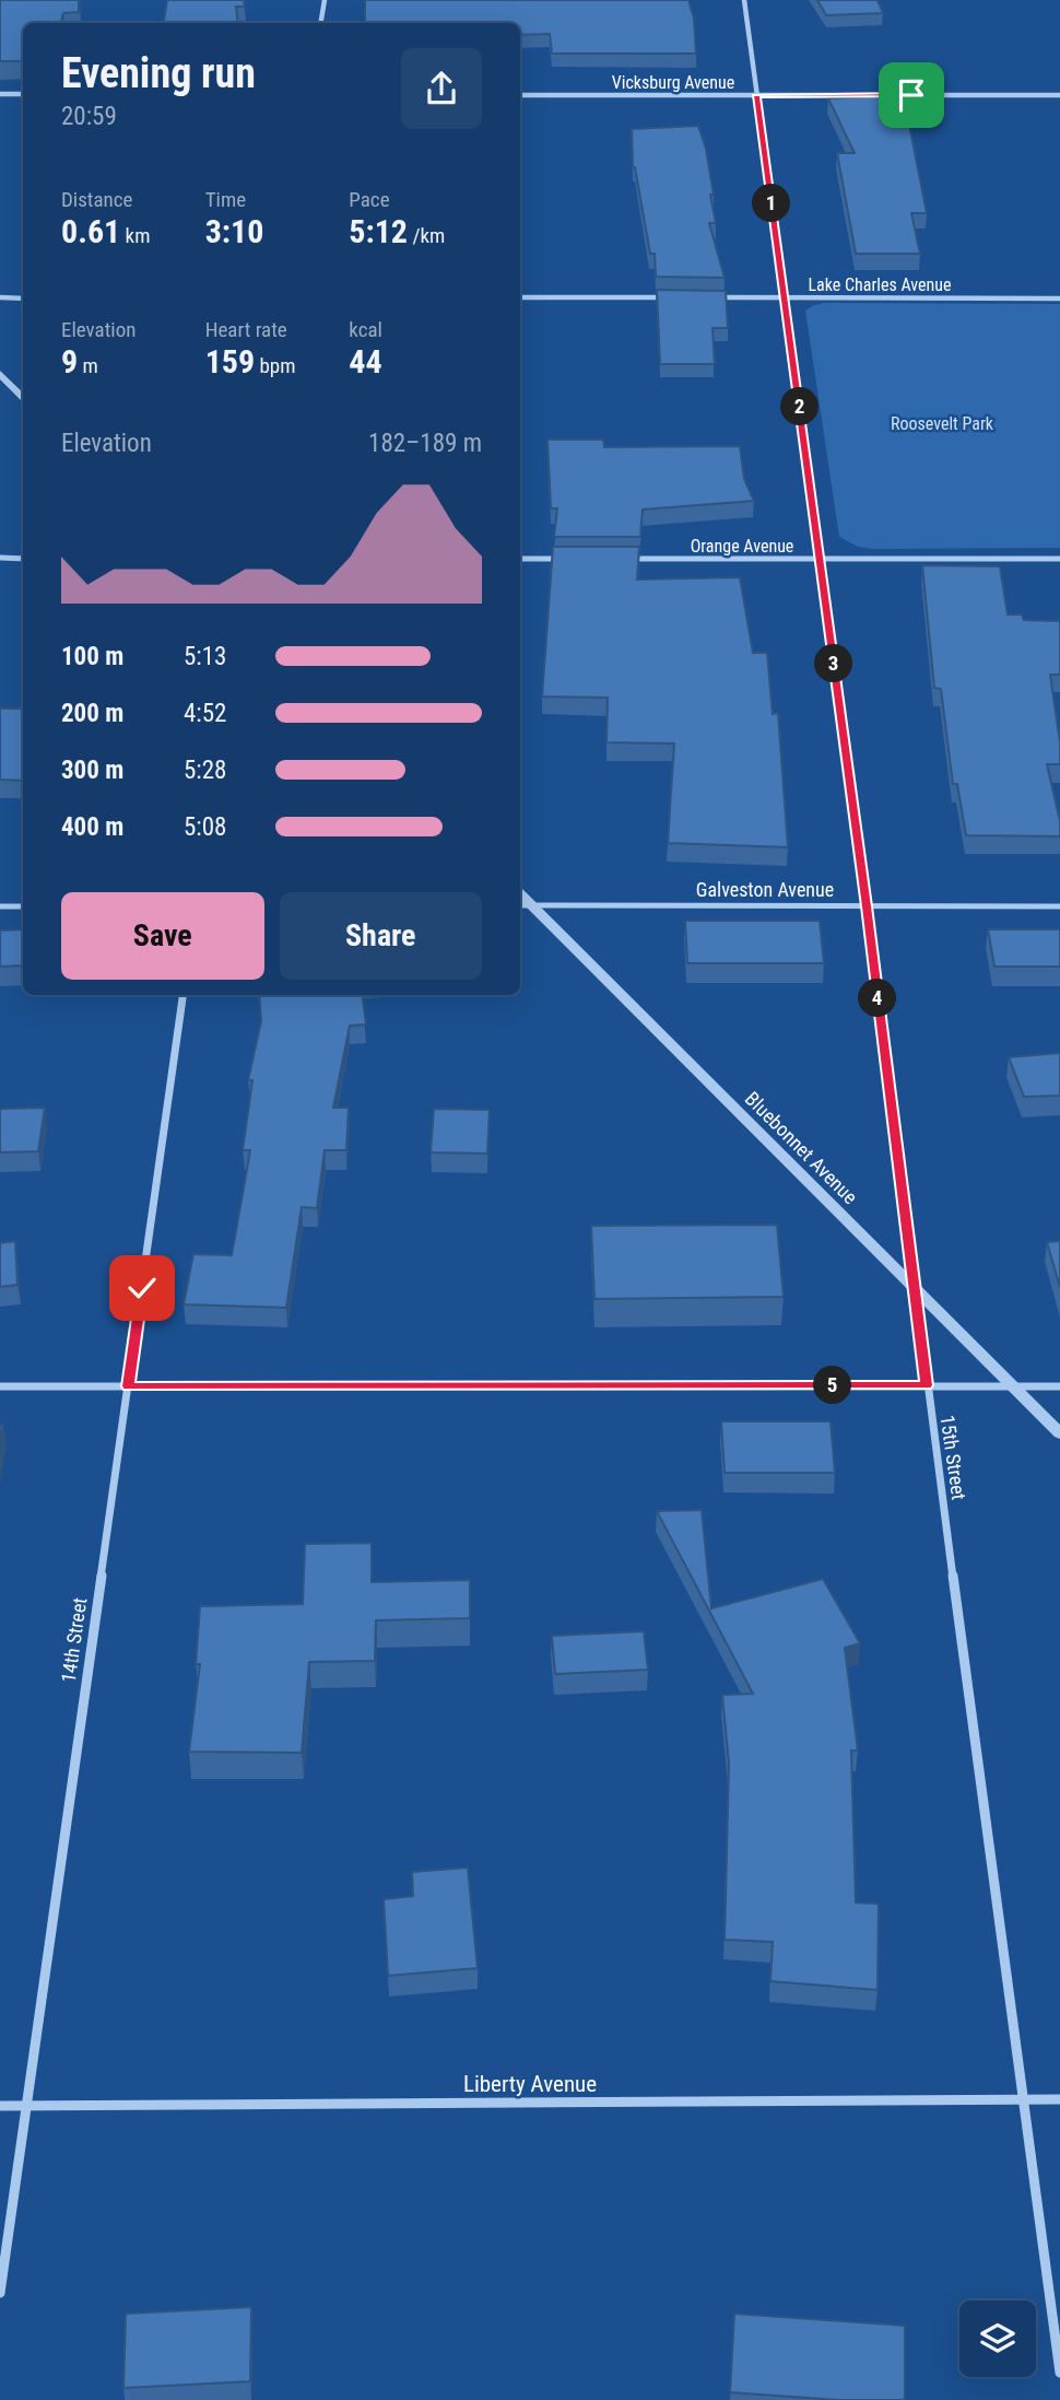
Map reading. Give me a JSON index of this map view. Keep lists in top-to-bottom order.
{
  "streets": {
    "street": [
      "Vicksburg Avenue",
      "Lake Charles Avenue",
      "Orange Avenue",
      "Galveston Avenue",
      "Bluebonnet Avenue",
      "15th Street",
      "14th Street",
      "Liberty Avenue"
    ]
  },
  "crossings": [
    ["Vicksburg Avenue", "15th Street"],
    ["Lake Charles Avenue", "15th Street"],
    ["Orange Avenue", "15th Street"],
    ["Galveston Avenue", "Bluebonnet Avenue"],
    ["Galveston Avenue", "15th Street"],
    ["Bluebonnet Avenue", "15th Street"],
    ["15th Street", "Liberty Avenue"],
    ["14th Street", "Liberty Avenue"]
  ],
  "parks": ["Roosevelt Park"],
  "page": {
    "heading": ["Evening run", "20:59"],
    "stats": [
      ["Distance", "0.61 km"],
      ["Time", "3:10"],
      ["Pace", "5:12 /km"],
      ["Elevation", "9 m"],
      ["Heart rate", "159 bpm"],
      ["kcal", "44"]
    ],
    "pins": [
      "1",
      "2",
      "3",
      "4",
      "5"
    ],
    "chart": ["Elevation", "182–189 m"],
    "list": [
      {
        "name": "100 m",
        "note": "5:13"
      },
      {
        "name": "200 m",
        "note": "4:52"
      },
      {
        "name": "300 m",
        "note": "5:28"
      },
      {
        "name": "400 m",
        "note": "5:08"
      }
    ],
    "buttons": ["Save", "Share"]
  }
}
